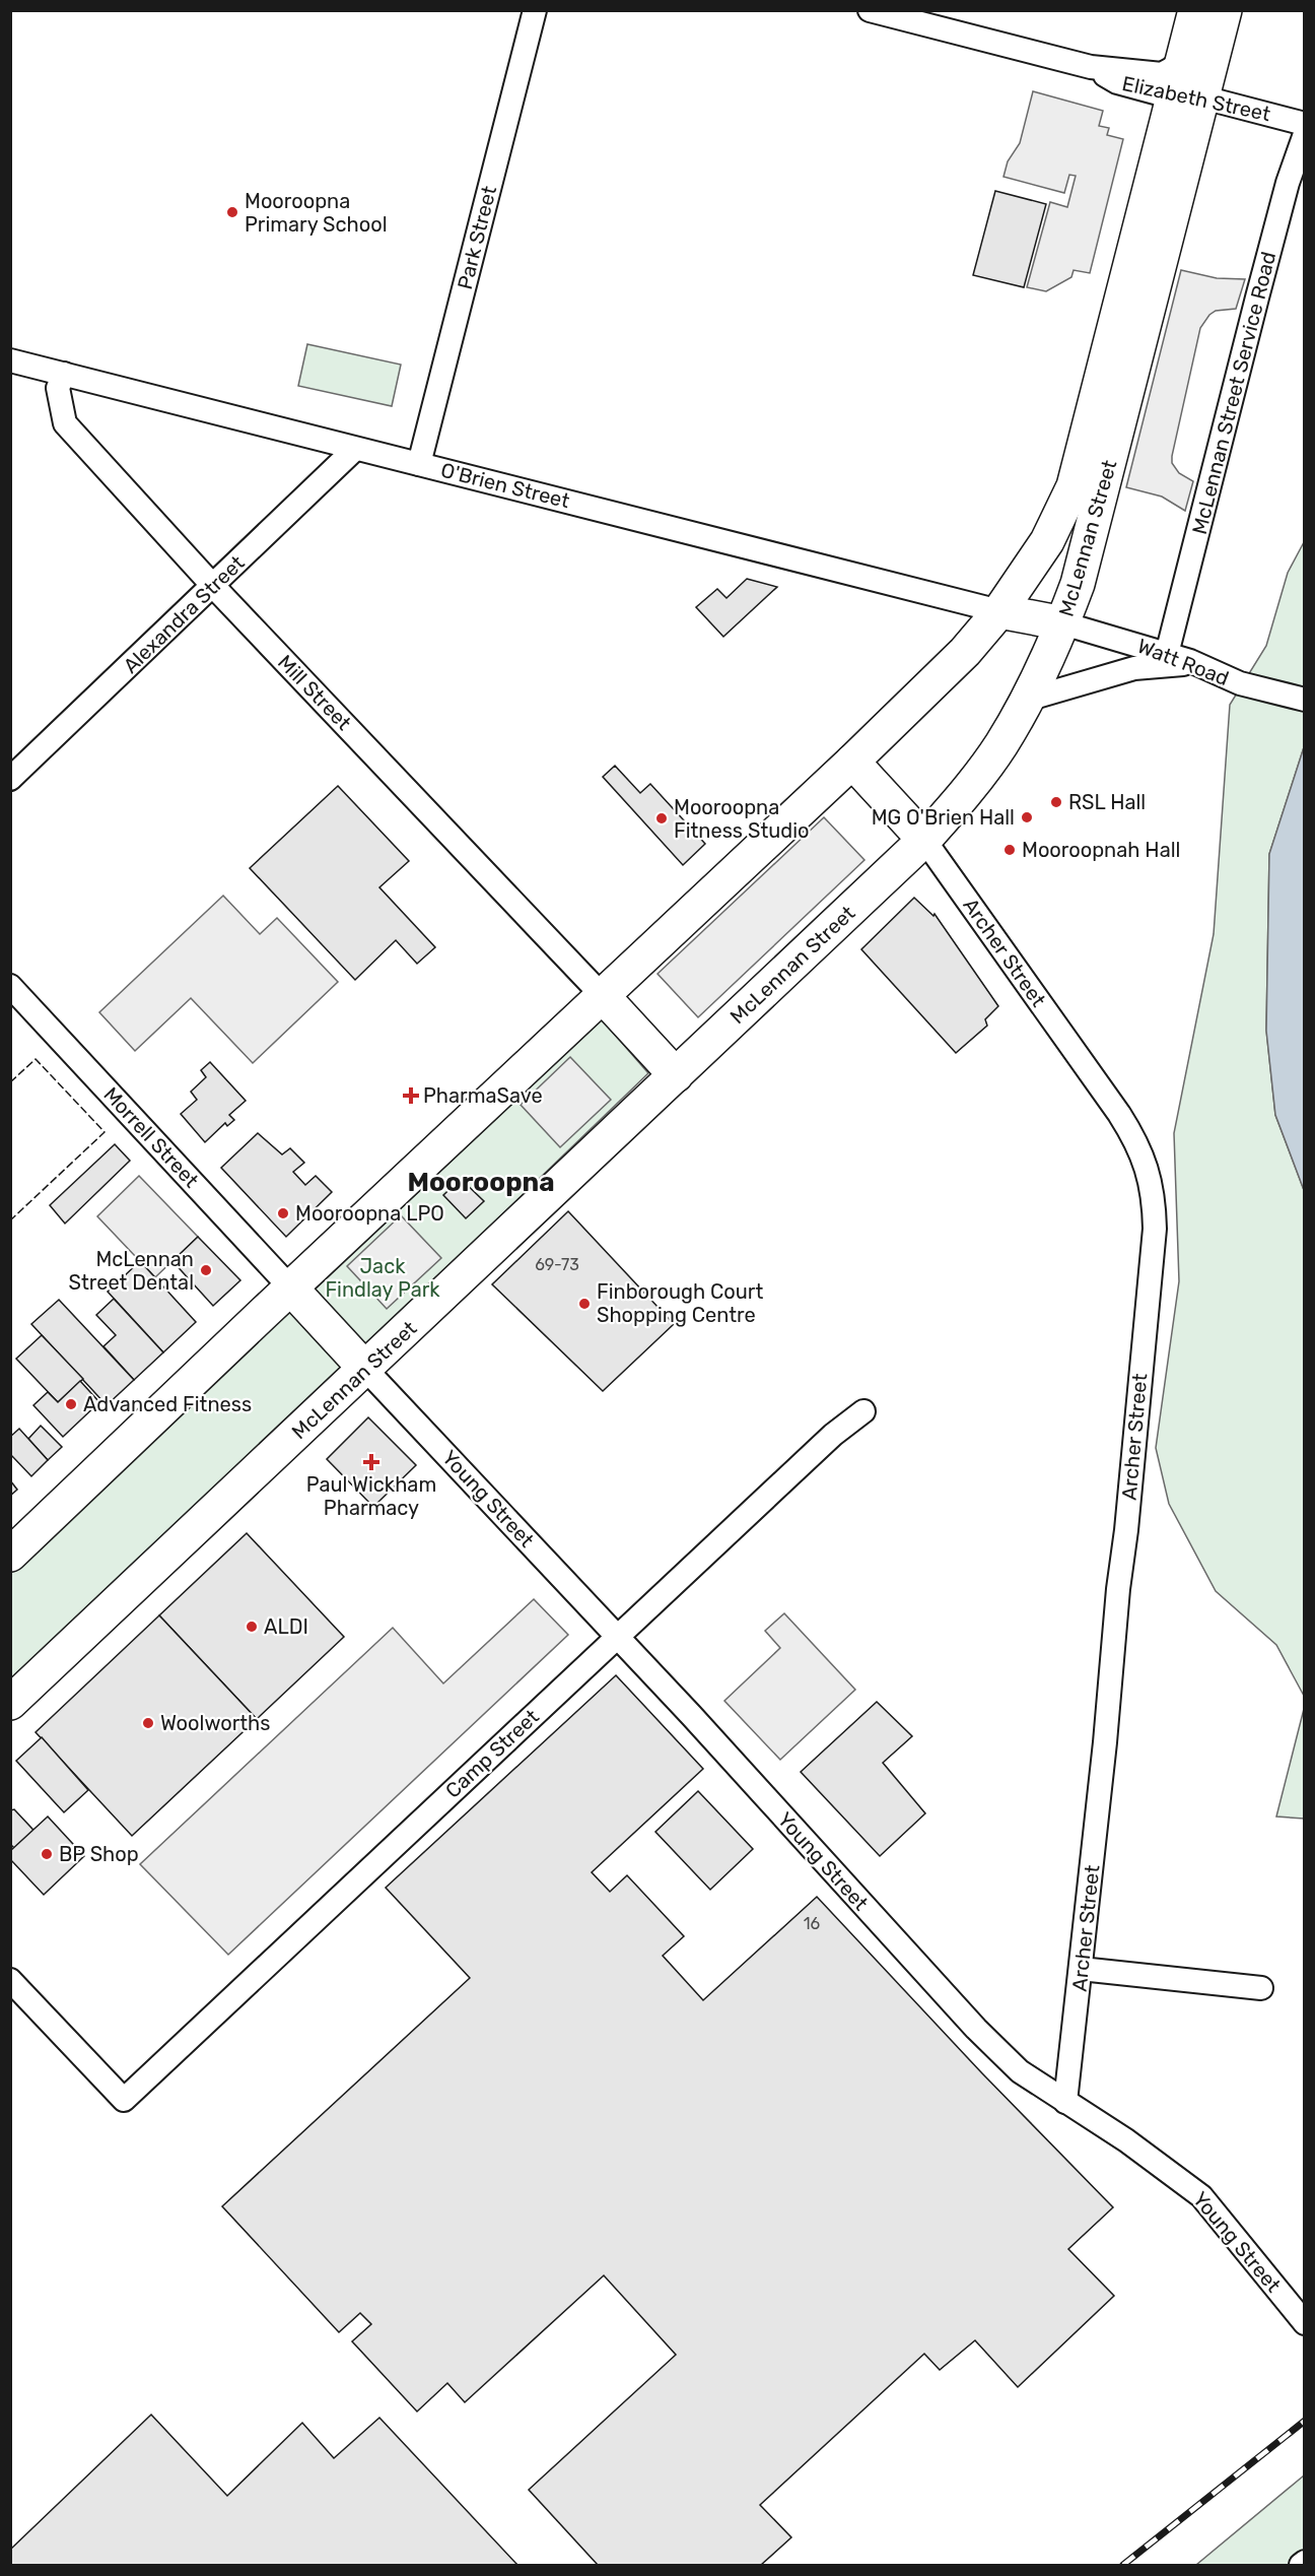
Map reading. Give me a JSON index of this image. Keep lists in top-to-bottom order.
{
  "streets": {
    "highway": ["McLennan Street"],
    "street": [
      "Elizabeth Street",
      "Park Street",
      "McLennan Street Service Road",
      "O'Brien Street",
      "Alexandra Street",
      "Watt Road",
      "Mill Street",
      "Archer Street",
      "Morrell Street",
      "Young Street",
      "Camp Street"
    ]
  },
  "crossings": [
    ["Elizabeth Street", "McLennan Street"],
    ["Park Street", "O'Brien Street"],
    ["McLennan Street Service Road", "Watt Road"],
    ["O'Brien Street", "McLennan Street"],
    ["O'Brien Street", "Alexandra Street"],
    ["O'Brien Street", "Mill Street"],
    ["McLennan Street", "Watt Road"],
    ["McLennan Street", "Mill Street"],
    ["McLennan Street", "Archer Street"],
    ["McLennan Street", "Morrell Street"],
    ["McLennan Street", "Young Street"],
    ["Alexandra Street", "Mill Street"],
    ["Archer Street", "Young Street"],
    ["Young Street", "Camp Street"]
  ],
  "districts": ["Mooroopna"],
  "parks": ["Jack Findlay Park"],
  "places": {
    "other": [
      "Mooroopna Primary School",
      "RSL Hall",
      "MG O'Brien Hall",
      "Mooroopna Fitness Studio",
      "Mooroopnah Hall",
      "Mooroopna LPO",
      "McLennan Street Dental",
      "Finborough Court Shopping Centre",
      "Advanced Fitness",
      "ALDI",
      "Woolworths",
      "BP Shop"
    ],
    "health": ["PharmaSave", "Paul Wickham Pharmacy"]
  },
  "house_numbers": ["69-73", "16"]
}
